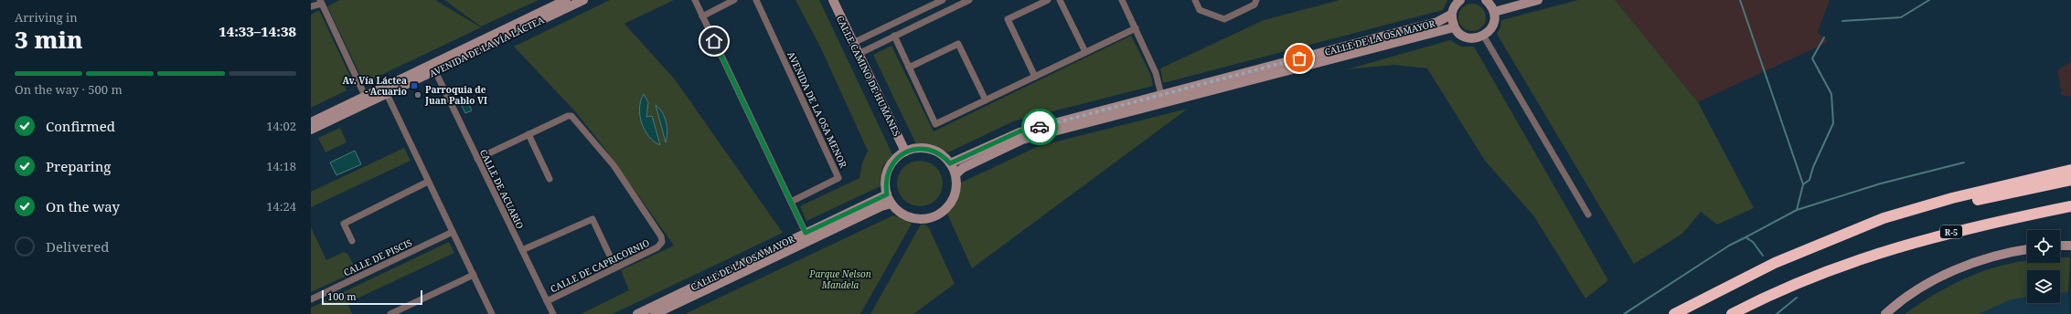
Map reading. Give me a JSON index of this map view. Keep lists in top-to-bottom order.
{
  "streets": {
    "highway": ["R-5"],
    "street": [
      "CALLE DE LA OSA MAYOR",
      "AVENIDA DE LA VÍA LÁCTEA",
      "CALLE CAMINO DE HUMANES",
      "AVENIDA DE LA OSA MENOR",
      "CALLE DE ACUARIO",
      "CALLE DE PISCIS",
      "CALLE DE CAPRICORNIO"
    ]
  },
  "crossings": [
    ["CALLE DE LA OSA MAYOR", "CALLE CAMINO DE HUMANES"],
    ["AVENIDA DE LA VÍA LÁCTEA", "CALLE DE ACUARIO"],
    ["CALLE DE ACUARIO", "CALLE DE CAPRICORNIO"]
  ],
  "parks": ["Parque Nelson Mandela"],
  "places": {
    "transit": ["Av. Vía Láctea - Acuario"],
    "other": ["Parroquia de Juan Pablo VI"]
  },
  "scale_bar": "100 m",
  "page": {
    "heading": ["3 min", "Arriving in", "14:33–14:38"],
    "bar": "On the way · 500 m",
    "list": [
      ["Confirmed", "14:02"],
      ["Preparing", "14:18"],
      ["On the way", "14:24"],
      "Delivered"
    ],
    "scale": "100 m"
  }
}
